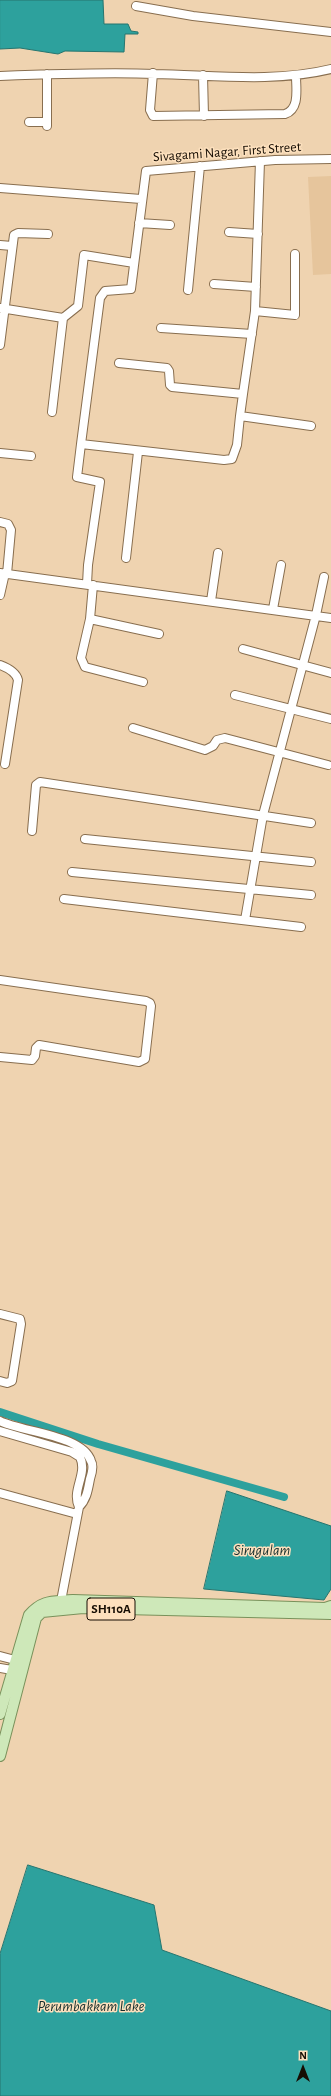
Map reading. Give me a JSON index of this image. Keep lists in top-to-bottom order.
{
  "streets": {
    "main road": ["SH110A"],
    "street": ["Sivagami Nagar, First Street"]
  },
  "water": ["Sirugulam", "Perumbakkam Lake"],
  "north": "top"
}
